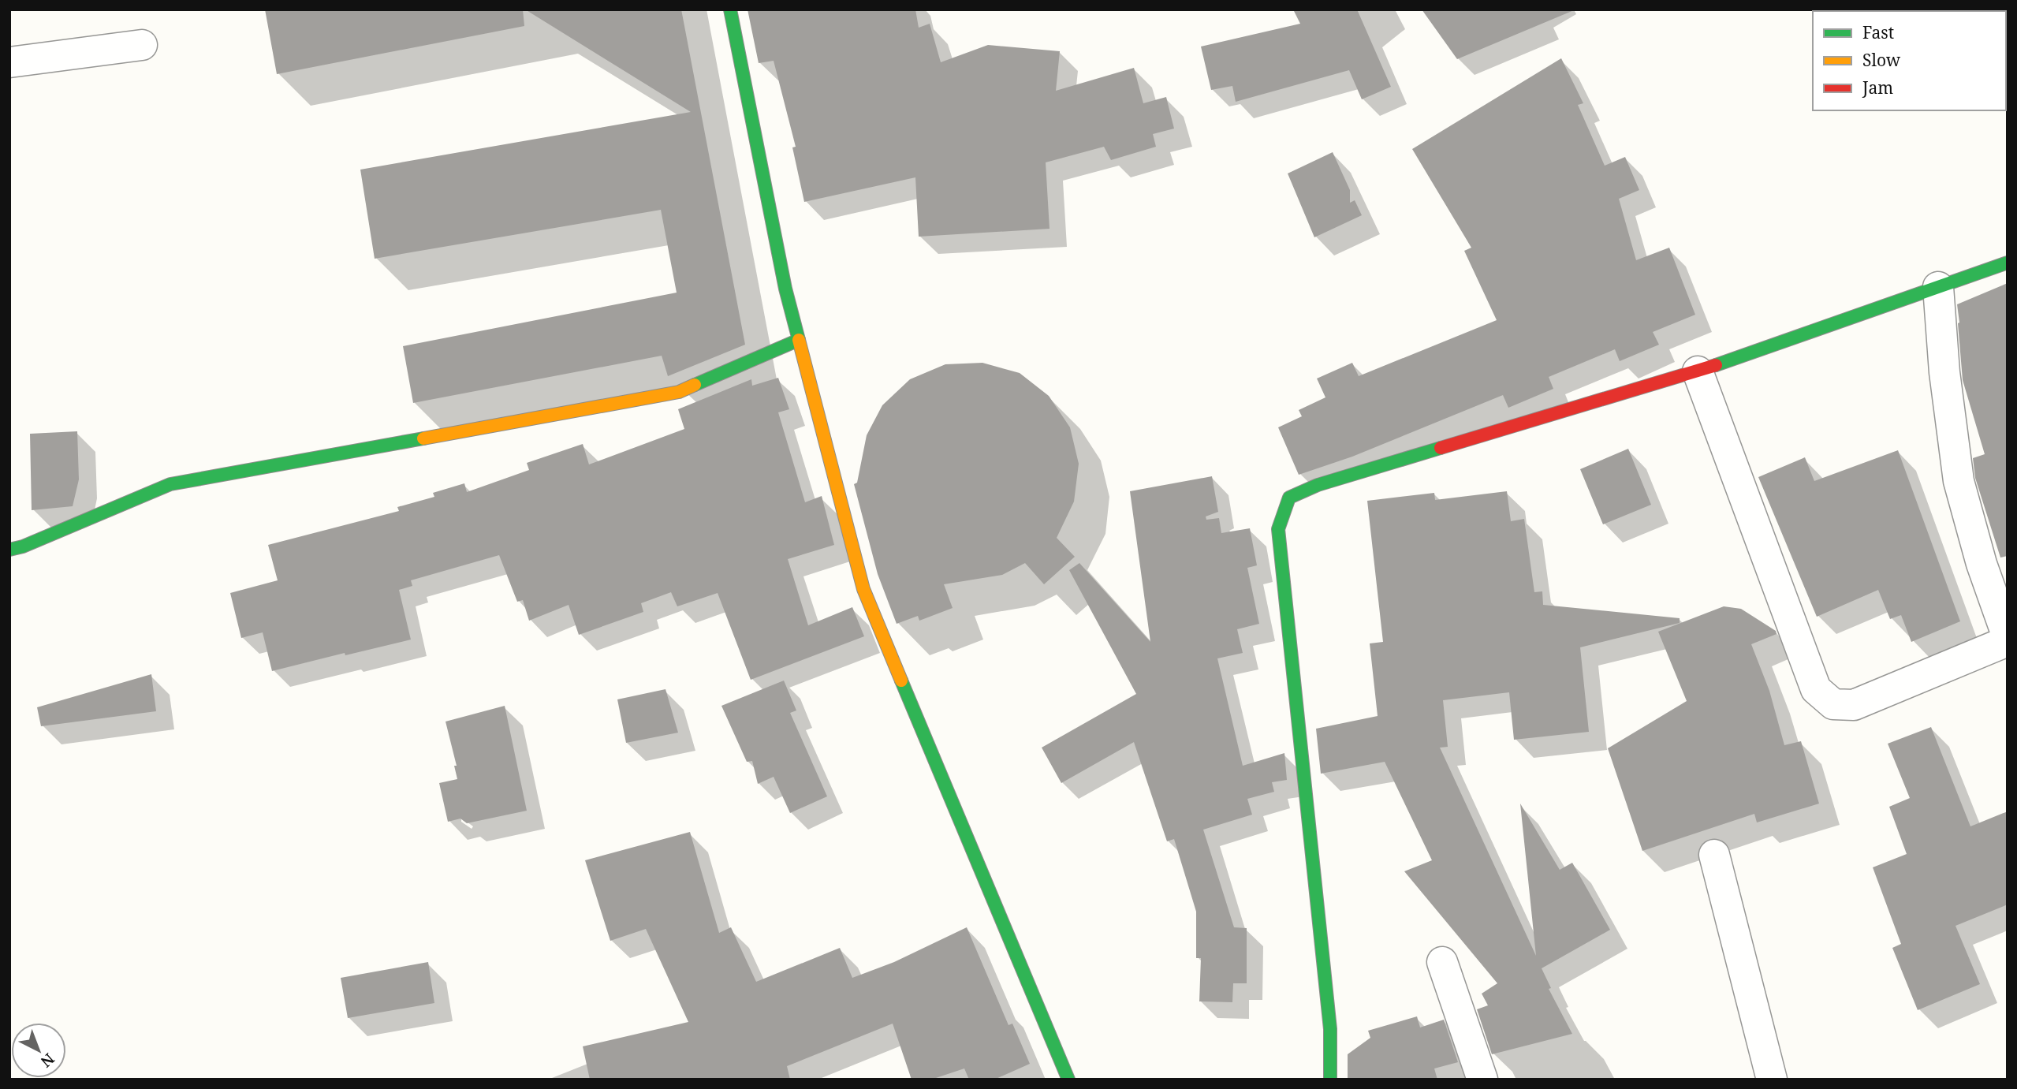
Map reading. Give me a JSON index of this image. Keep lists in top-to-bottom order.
{
  "legend": ["Fast", "Slow", "Jam"],
  "north": "bottom right"
}
